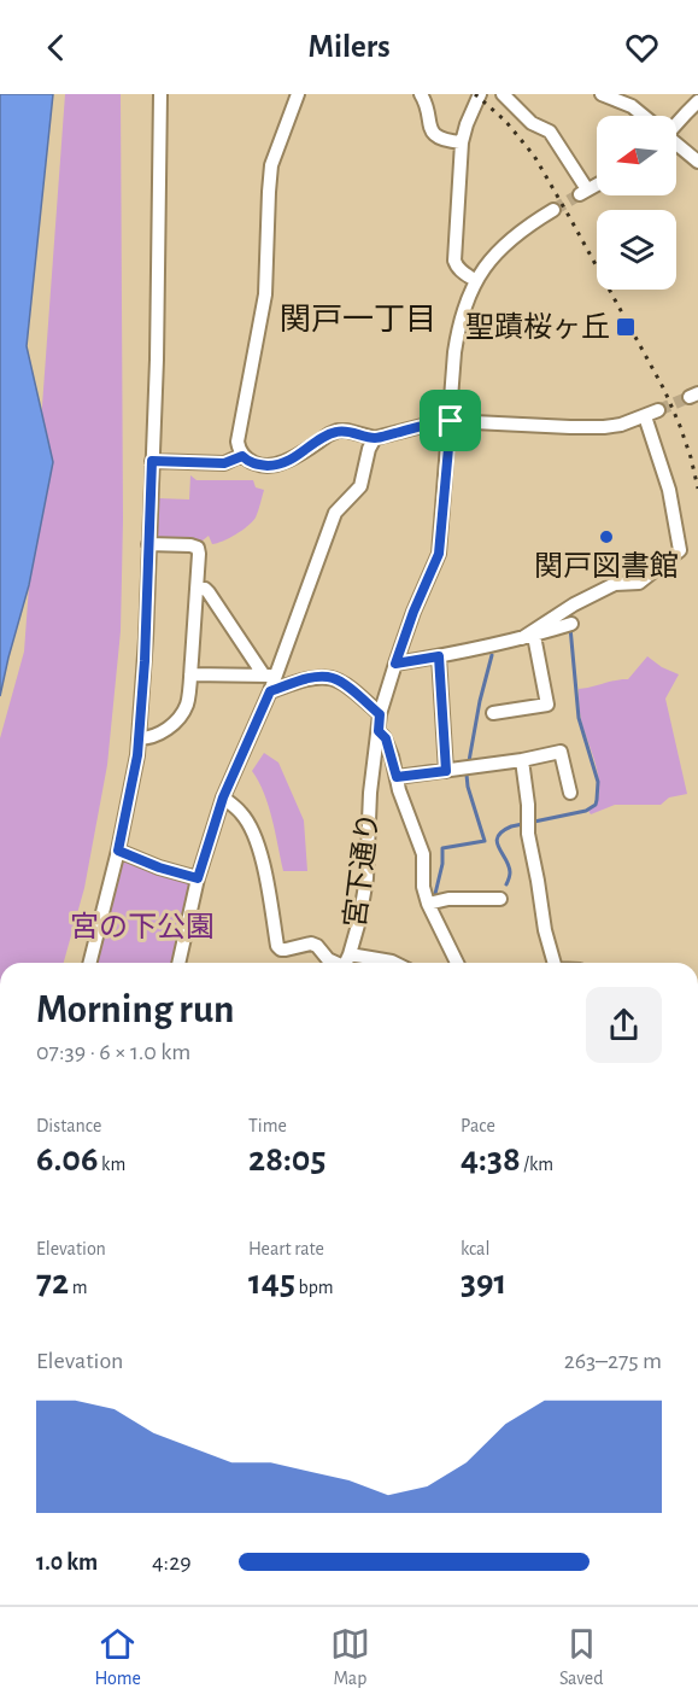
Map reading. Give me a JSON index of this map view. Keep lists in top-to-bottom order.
{
  "streets": {
    "street": ["宮下通り"]
  },
  "districts": ["関戸一丁目"],
  "parks": ["宮の下公園"],
  "places": {
    "transit": ["聖蹟桜ヶ丘"],
    "other": ["関戸図書館"]
  },
  "north": "left",
  "page": {
    "header": "Milers",
    "heading": ["Morning run", "07:39 · 6 × 1.0 km"],
    "stats": [
      ["Distance", "6.06 km"],
      ["Time", "28:05"],
      ["Pace", "4:38 /km"],
      ["Elevation", "72 m"],
      ["Heart rate", "145 bpm"],
      ["kcal", "391"]
    ],
    "chart": ["Elevation", "263–275 m"],
    "list": [
      {
        "name": "1.0 km",
        "note": "4:29"
      }
    ],
    "tabs": ["Home", "Map", "Saved"]
  }
}
